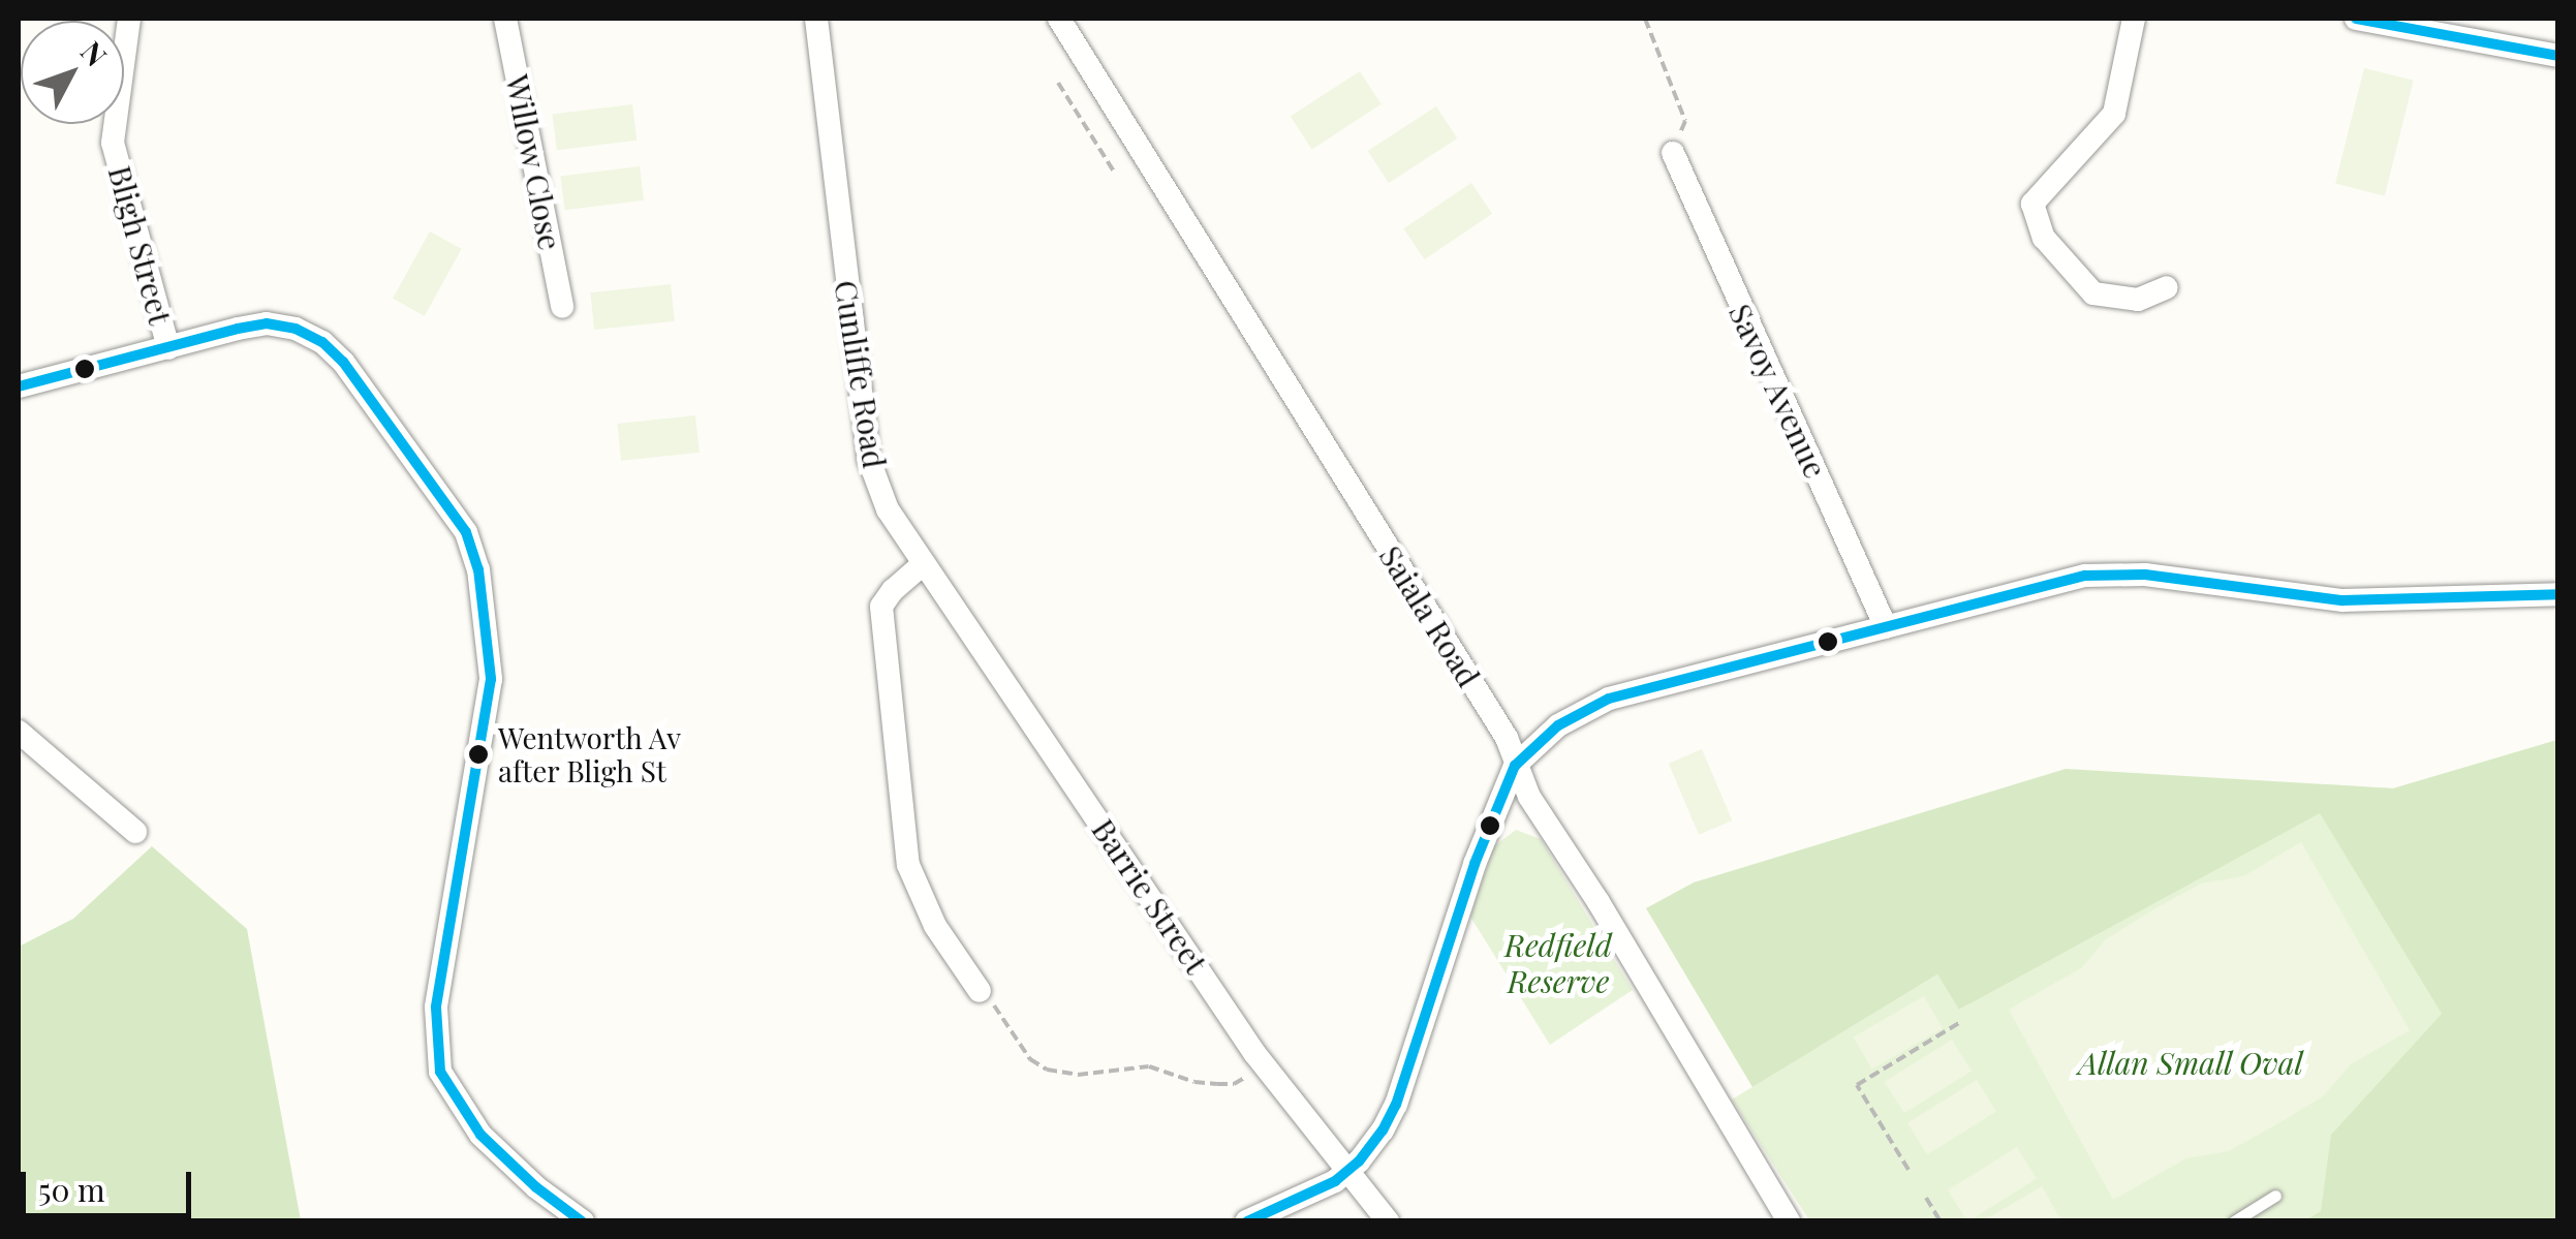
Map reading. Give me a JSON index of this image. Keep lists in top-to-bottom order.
{
  "streets": {
    "street": [
      "Willow Close",
      "Bligh Street",
      "Cunliffe Road",
      "Savoy Avenue",
      "Saiala Road",
      "Barrie Street"
    ]
  },
  "crossings": [
    ["Cunliffe Road", "Barrie Street"]
  ],
  "parks": ["Redfield Reserve", "Allan Small Oval"],
  "places": ["Wentworth Av after Bligh St"],
  "scale_bar": "50 m",
  "north": "top right"
}
